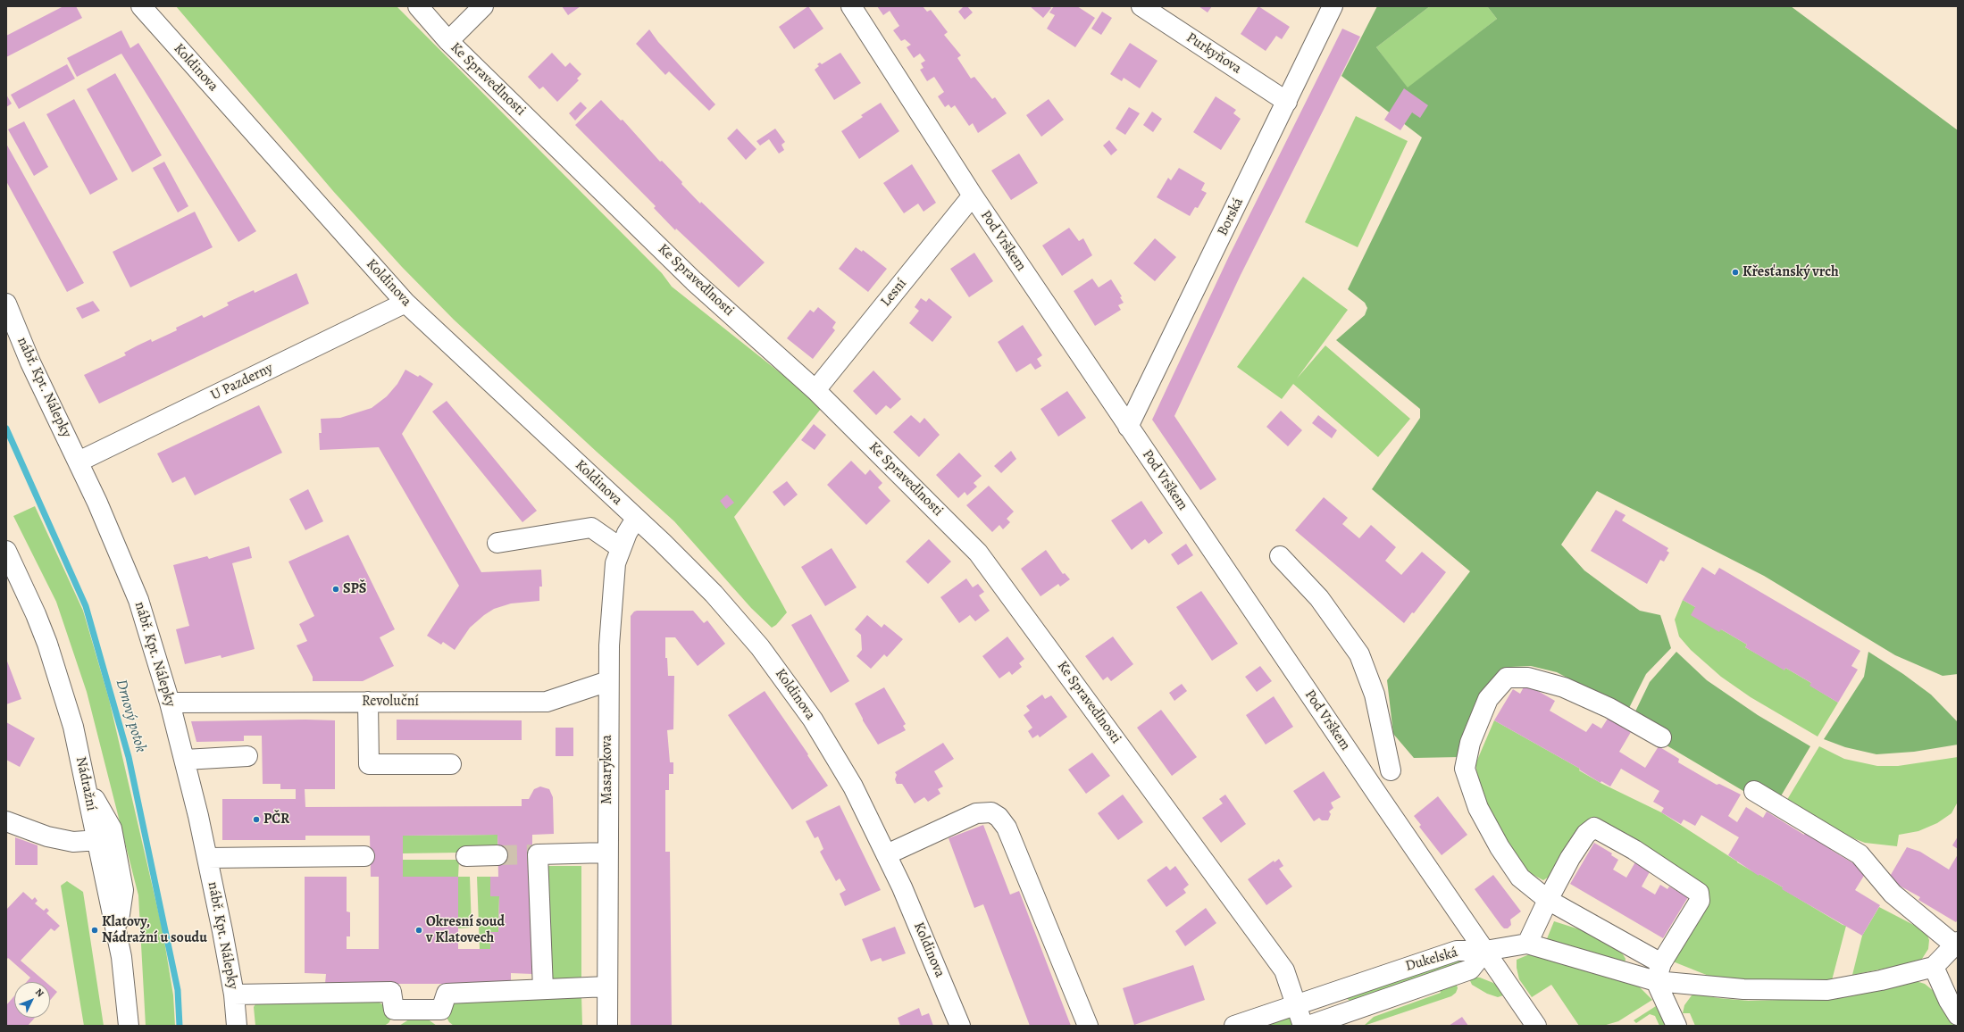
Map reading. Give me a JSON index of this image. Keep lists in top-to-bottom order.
{
  "streets": {
    "street": [
      "Purkyňova",
      "Koldinova",
      "Ke Spravedlnosti",
      "Borská",
      "Pod Vrškem",
      "Lesní",
      "U Pazderny",
      "nábř. Kpt. Nálepky",
      "Revoluční",
      "Masarykova",
      "Nádražní",
      "Dukelská"
    ]
  },
  "crossings": [
    ["Purkyňova", "Borská"],
    ["Koldinova", "U Pazderny"],
    ["Koldinova", "Masarykova"],
    ["Ke Spravedlnosti", "Lesní"],
    ["Ke Spravedlnosti", "Dukelská"],
    ["Borská", "Pod Vrškem"],
    ["Pod Vrškem", "Lesní"],
    ["Pod Vrškem", "Dukelská"],
    ["U Pazderny", "nábř. Kpt. Nálepky"],
    ["nábř. Kpt. Nálepky", "Revoluční"],
    ["Revoluční", "Masarykova"]
  ],
  "water": ["Drnový potok"],
  "places": [
    "Křesťanský vrch",
    "SPŠ",
    "PČR",
    "Klatovy, Nádražní u soudu",
    "Okresní soud v Klatovech"
  ],
  "north": "top right"
}
